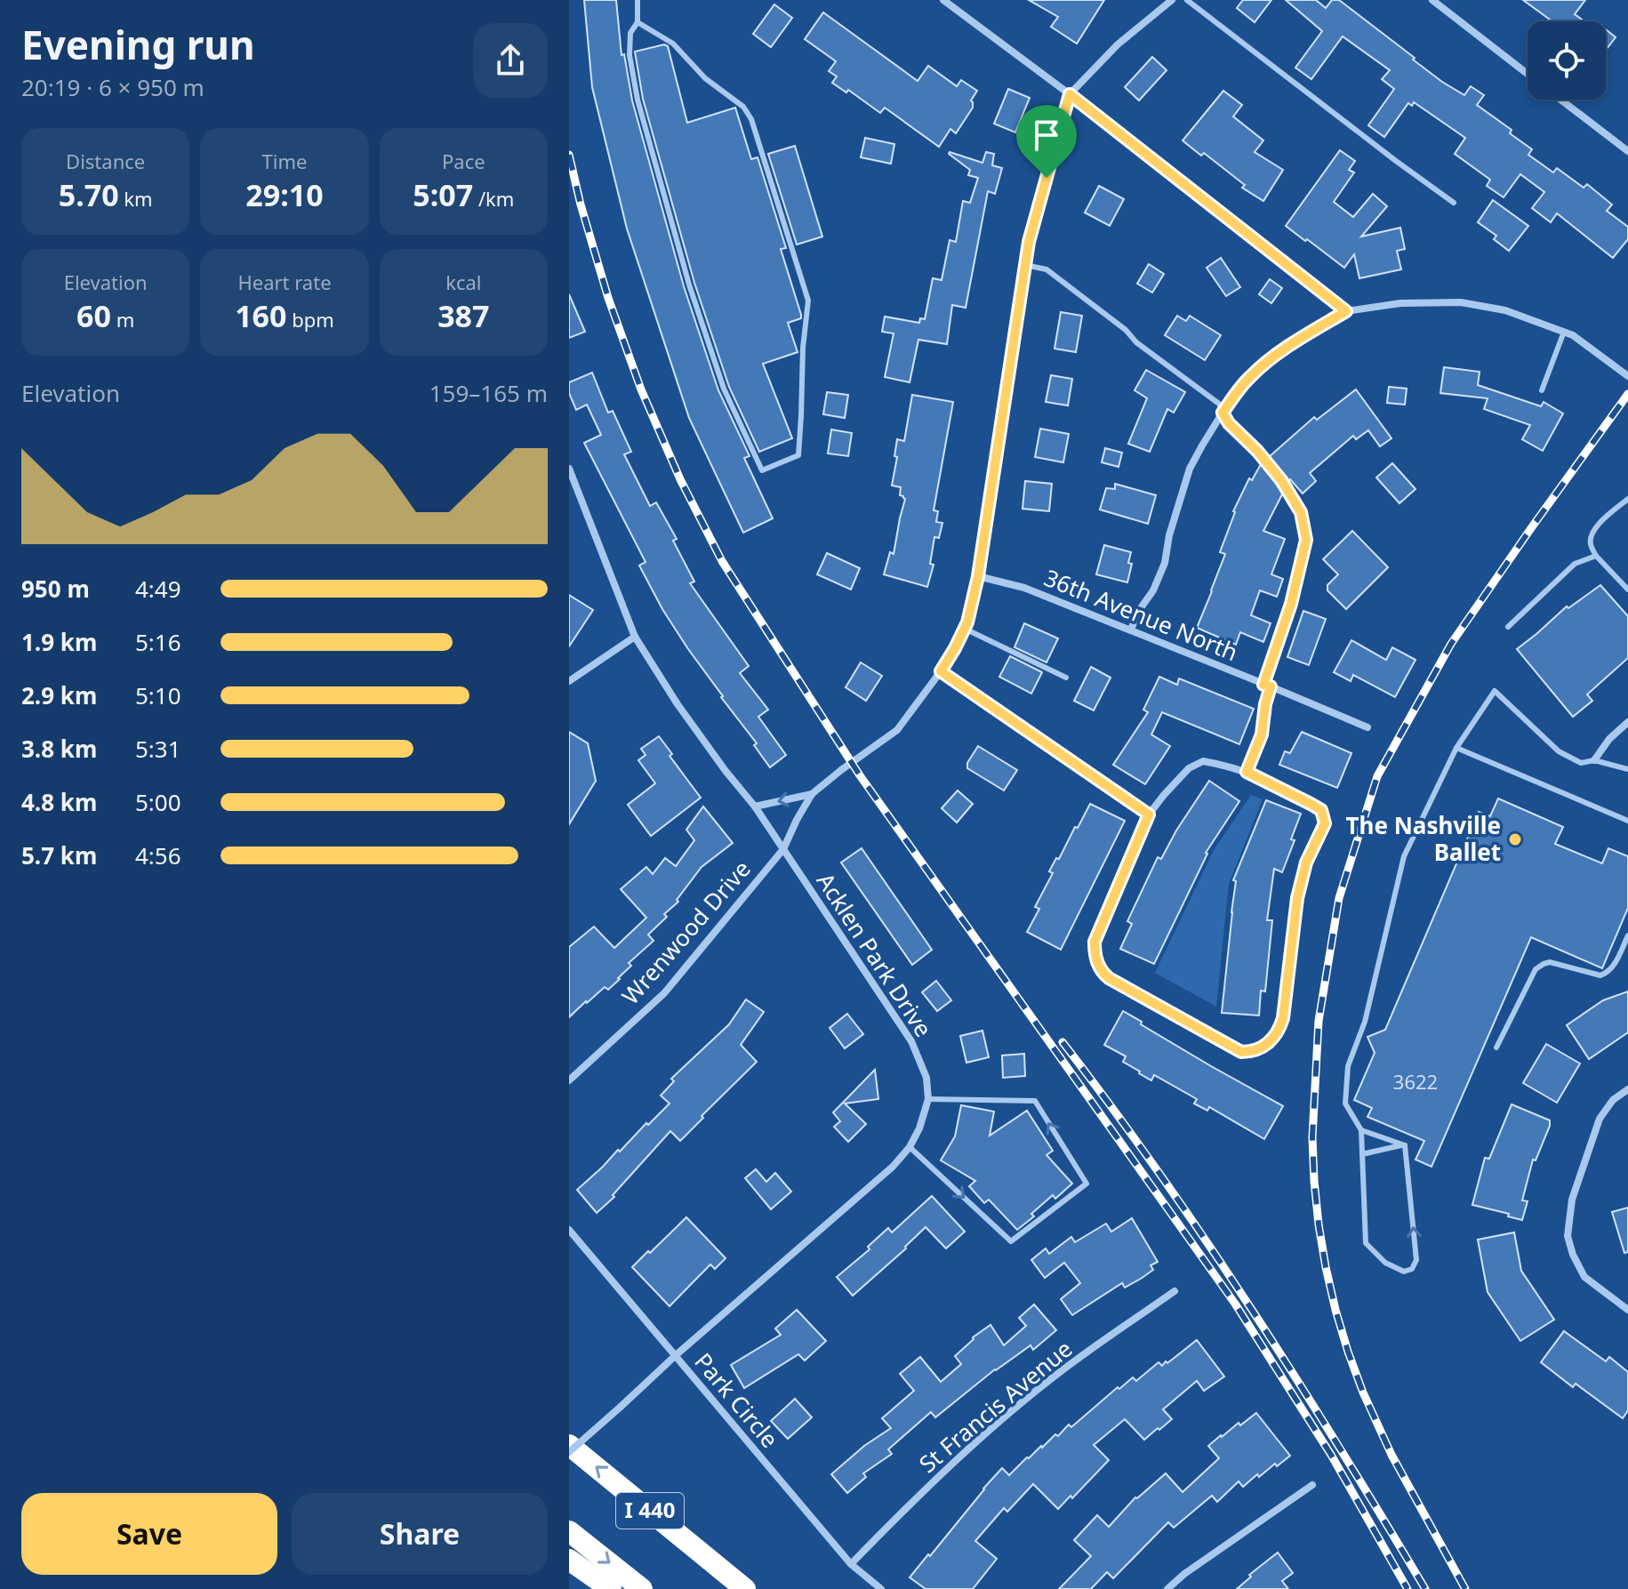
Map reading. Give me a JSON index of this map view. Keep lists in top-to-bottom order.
{
  "streets": {
    "highway": ["I 440"],
    "street": [
      "36th Avenue North",
      "Wrenwood Drive",
      "Acklen Park Drive",
      "Park Circle",
      "St Francis Avenue"
    ]
  },
  "crossings": [
    ["Wrenwood Drive", "Acklen Park Drive"],
    ["Park Circle", "St Francis Avenue"]
  ],
  "places": ["The Nashville Ballet"],
  "house_numbers": ["3622"],
  "page": {
    "heading": ["Evening run", "20:19 · 6 × 950 m"],
    "stats": [
      ["Distance", "5.70 km"],
      ["Time", "29:10"],
      ["Pace", "5:07 /km"],
      ["Elevation", "60 m"],
      ["Heart rate", "160 bpm"],
      ["kcal", "387"]
    ],
    "chart": ["Elevation", "159–165 m"],
    "list": [
      {
        "name": "950 m",
        "note": "4:49"
      },
      {
        "name": "1.9 km",
        "note": "5:16"
      },
      {
        "name": "2.9 km",
        "note": "5:10"
      },
      {
        "name": "3.8 km",
        "note": "5:31"
      },
      {
        "name": "4.8 km",
        "note": "5:00"
      },
      {
        "name": "5.7 km",
        "note": "4:56"
      }
    ],
    "buttons": ["Save", "Share"]
  }
}
